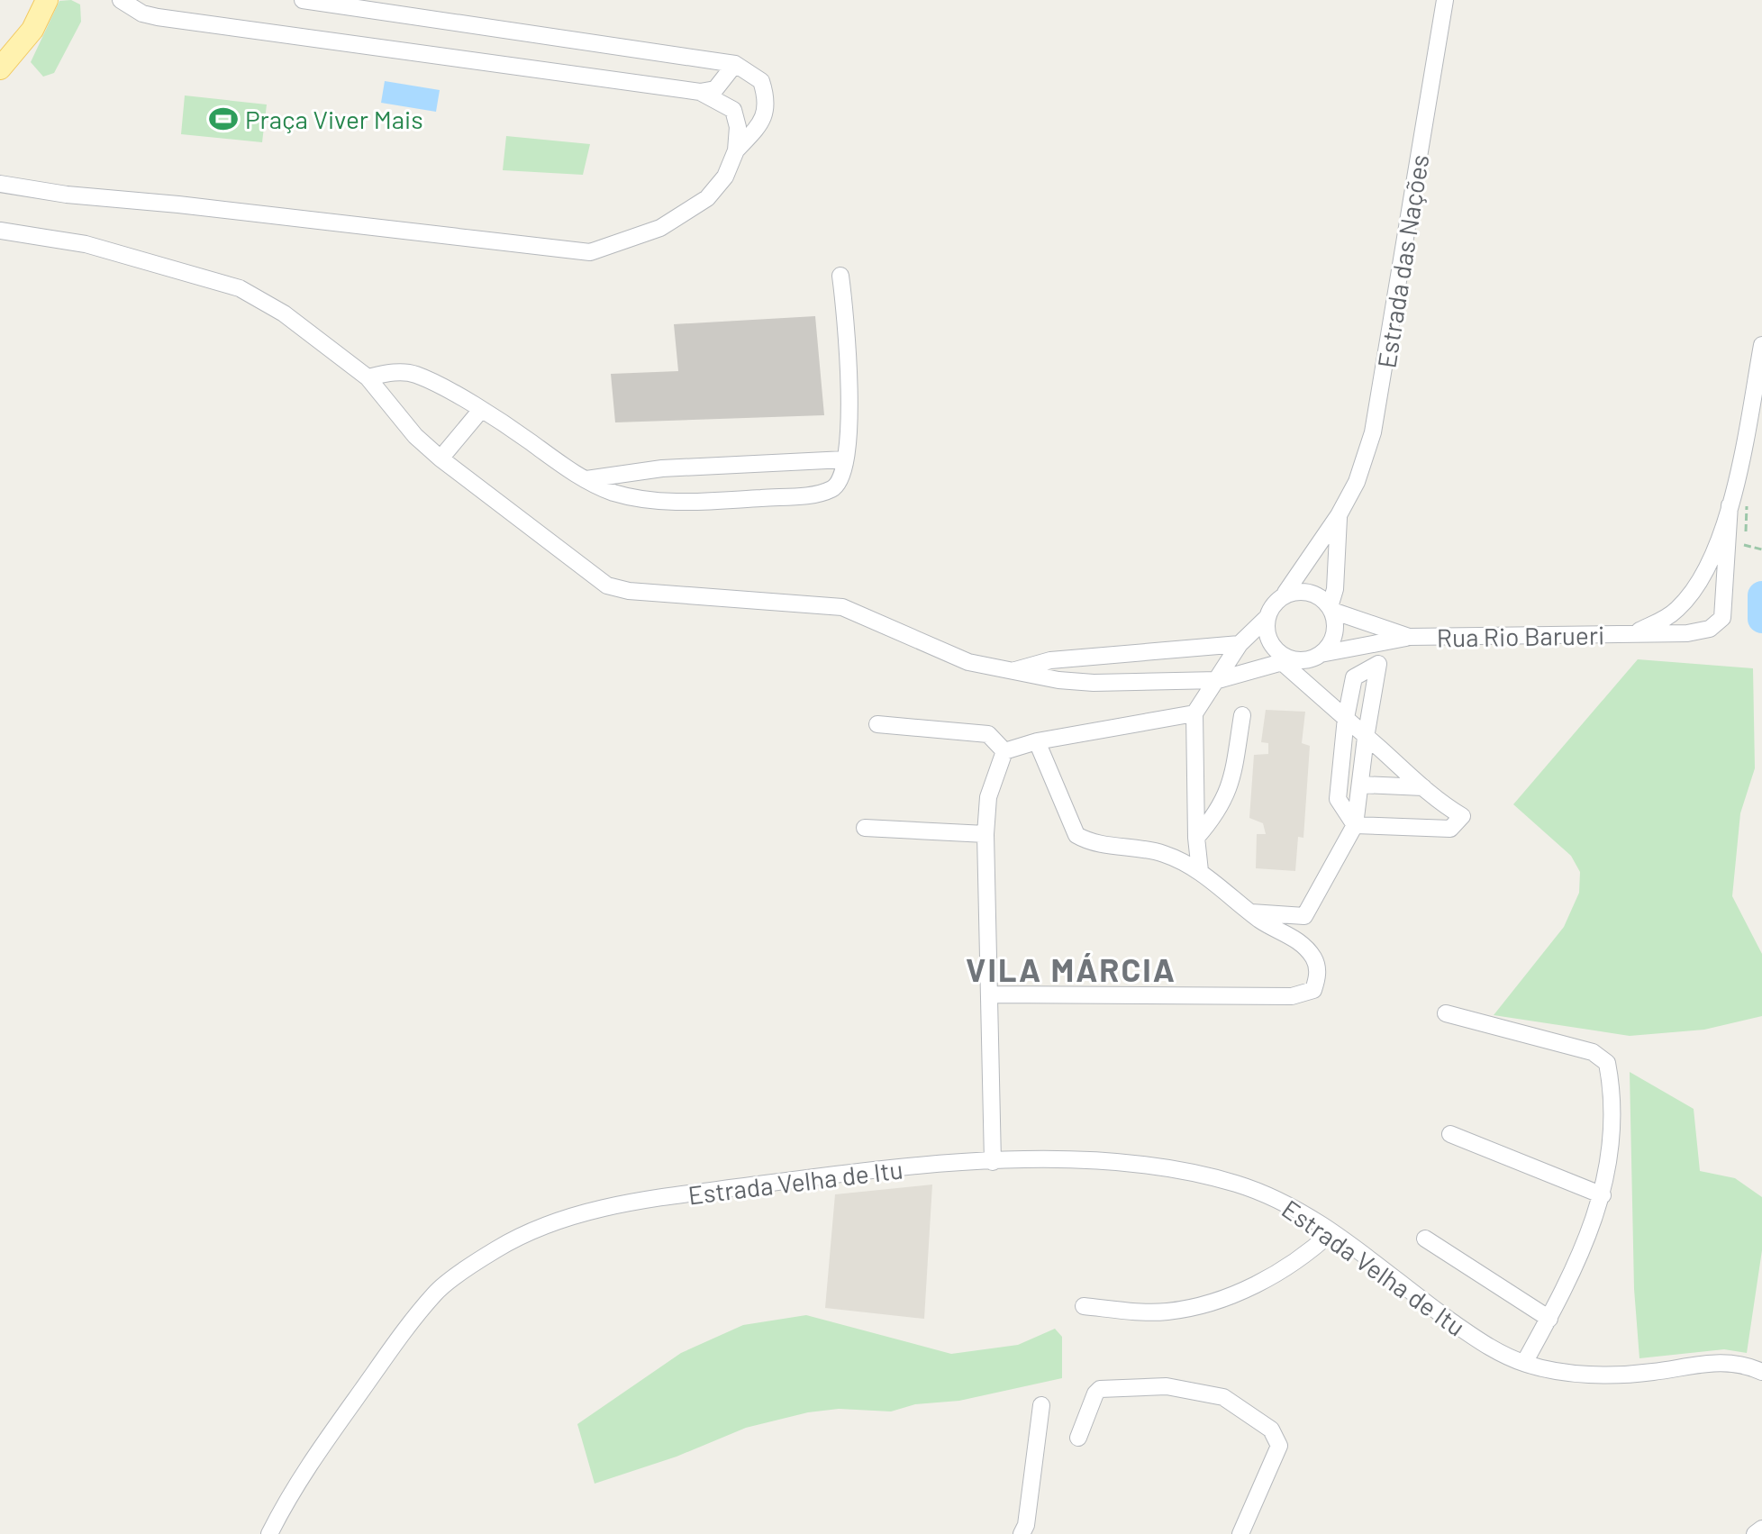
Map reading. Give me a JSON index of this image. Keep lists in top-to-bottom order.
{
  "streets": {
    "street": ["Estrada das Nações", "Rua Rio Barueri", "Estrada Velha de Itu"]
  },
  "crossings": [
    ["Estrada das Nações", "Rua Rio Barueri"]
  ],
  "districts": ["VILA MÁRCIA"],
  "places": {
    "sports": ["Praça Viver Mais"]
  }
}
